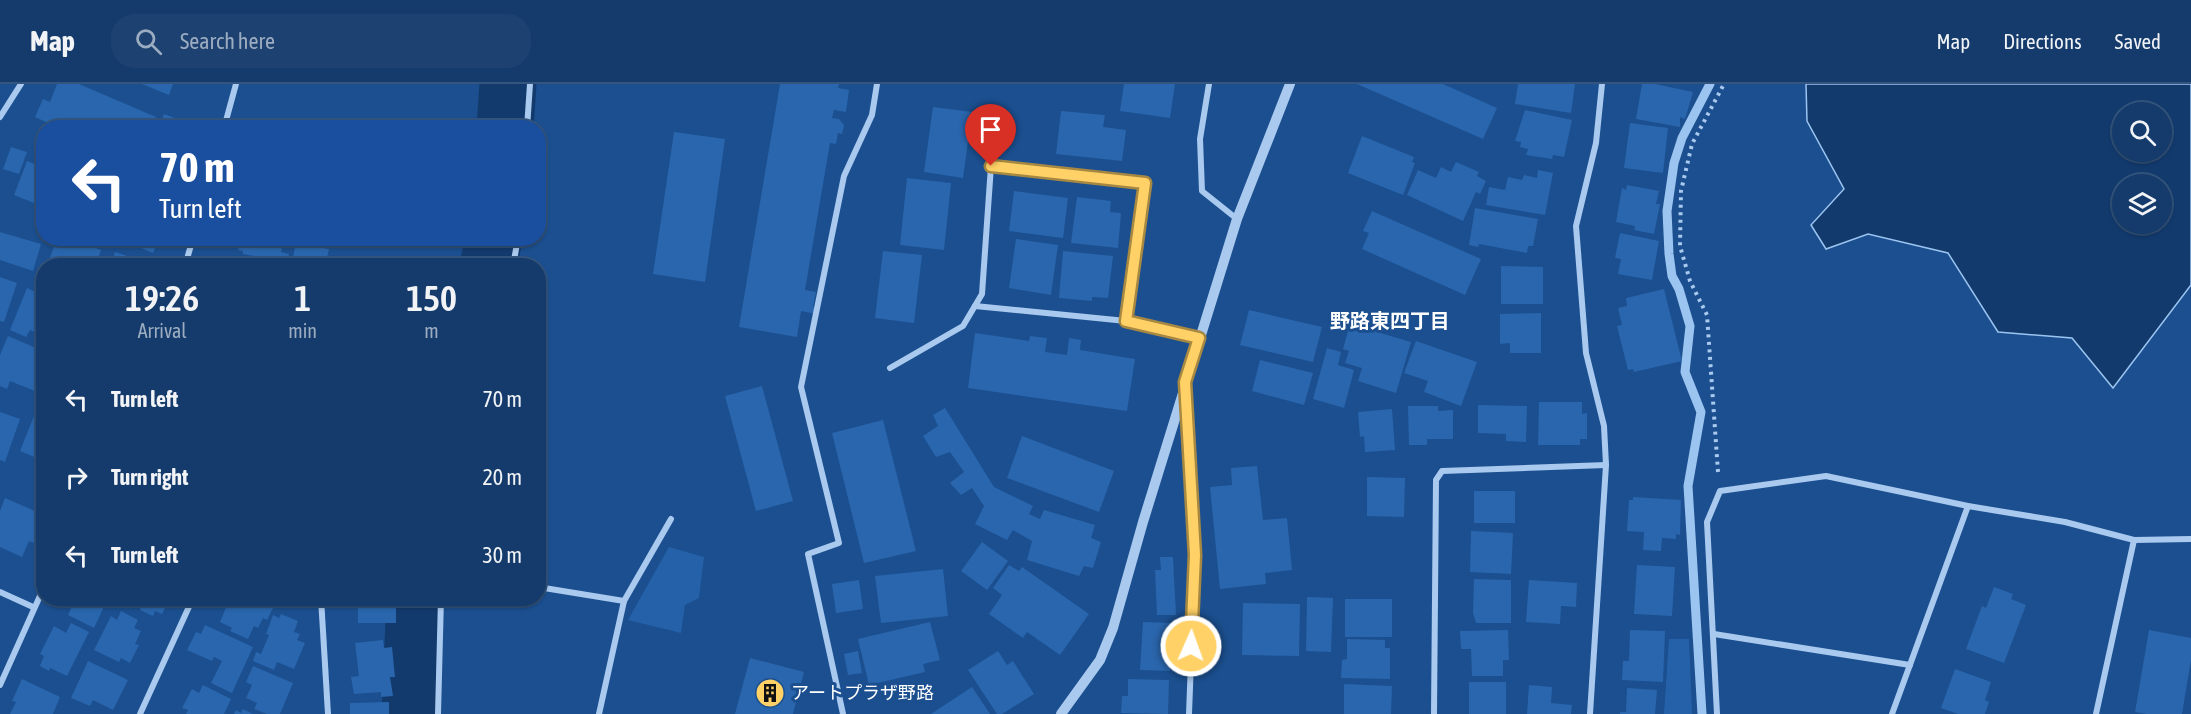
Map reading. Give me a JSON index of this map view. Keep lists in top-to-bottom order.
{
  "districts": ["野路東四丁目"],
  "places": {
    "building": ["アートプラザ野路"]
  },
  "page": {
    "header": "Map",
    "search": "Search here",
    "nav": ["Map", "Directions", "Saved"],
    "turn": ["70 m", "Turn left"],
    "eta": [
      "19:26",
      "Arrival",
      "1",
      "min",
      "150",
      "m"
    ],
    "list": [
      {
        "name": "Turn left",
        "value": "70 m"
      },
      {
        "name": "Turn right",
        "value": "20 m"
      },
      {
        "name": "Turn left",
        "value": "30 m"
      }
    ]
  }
}
